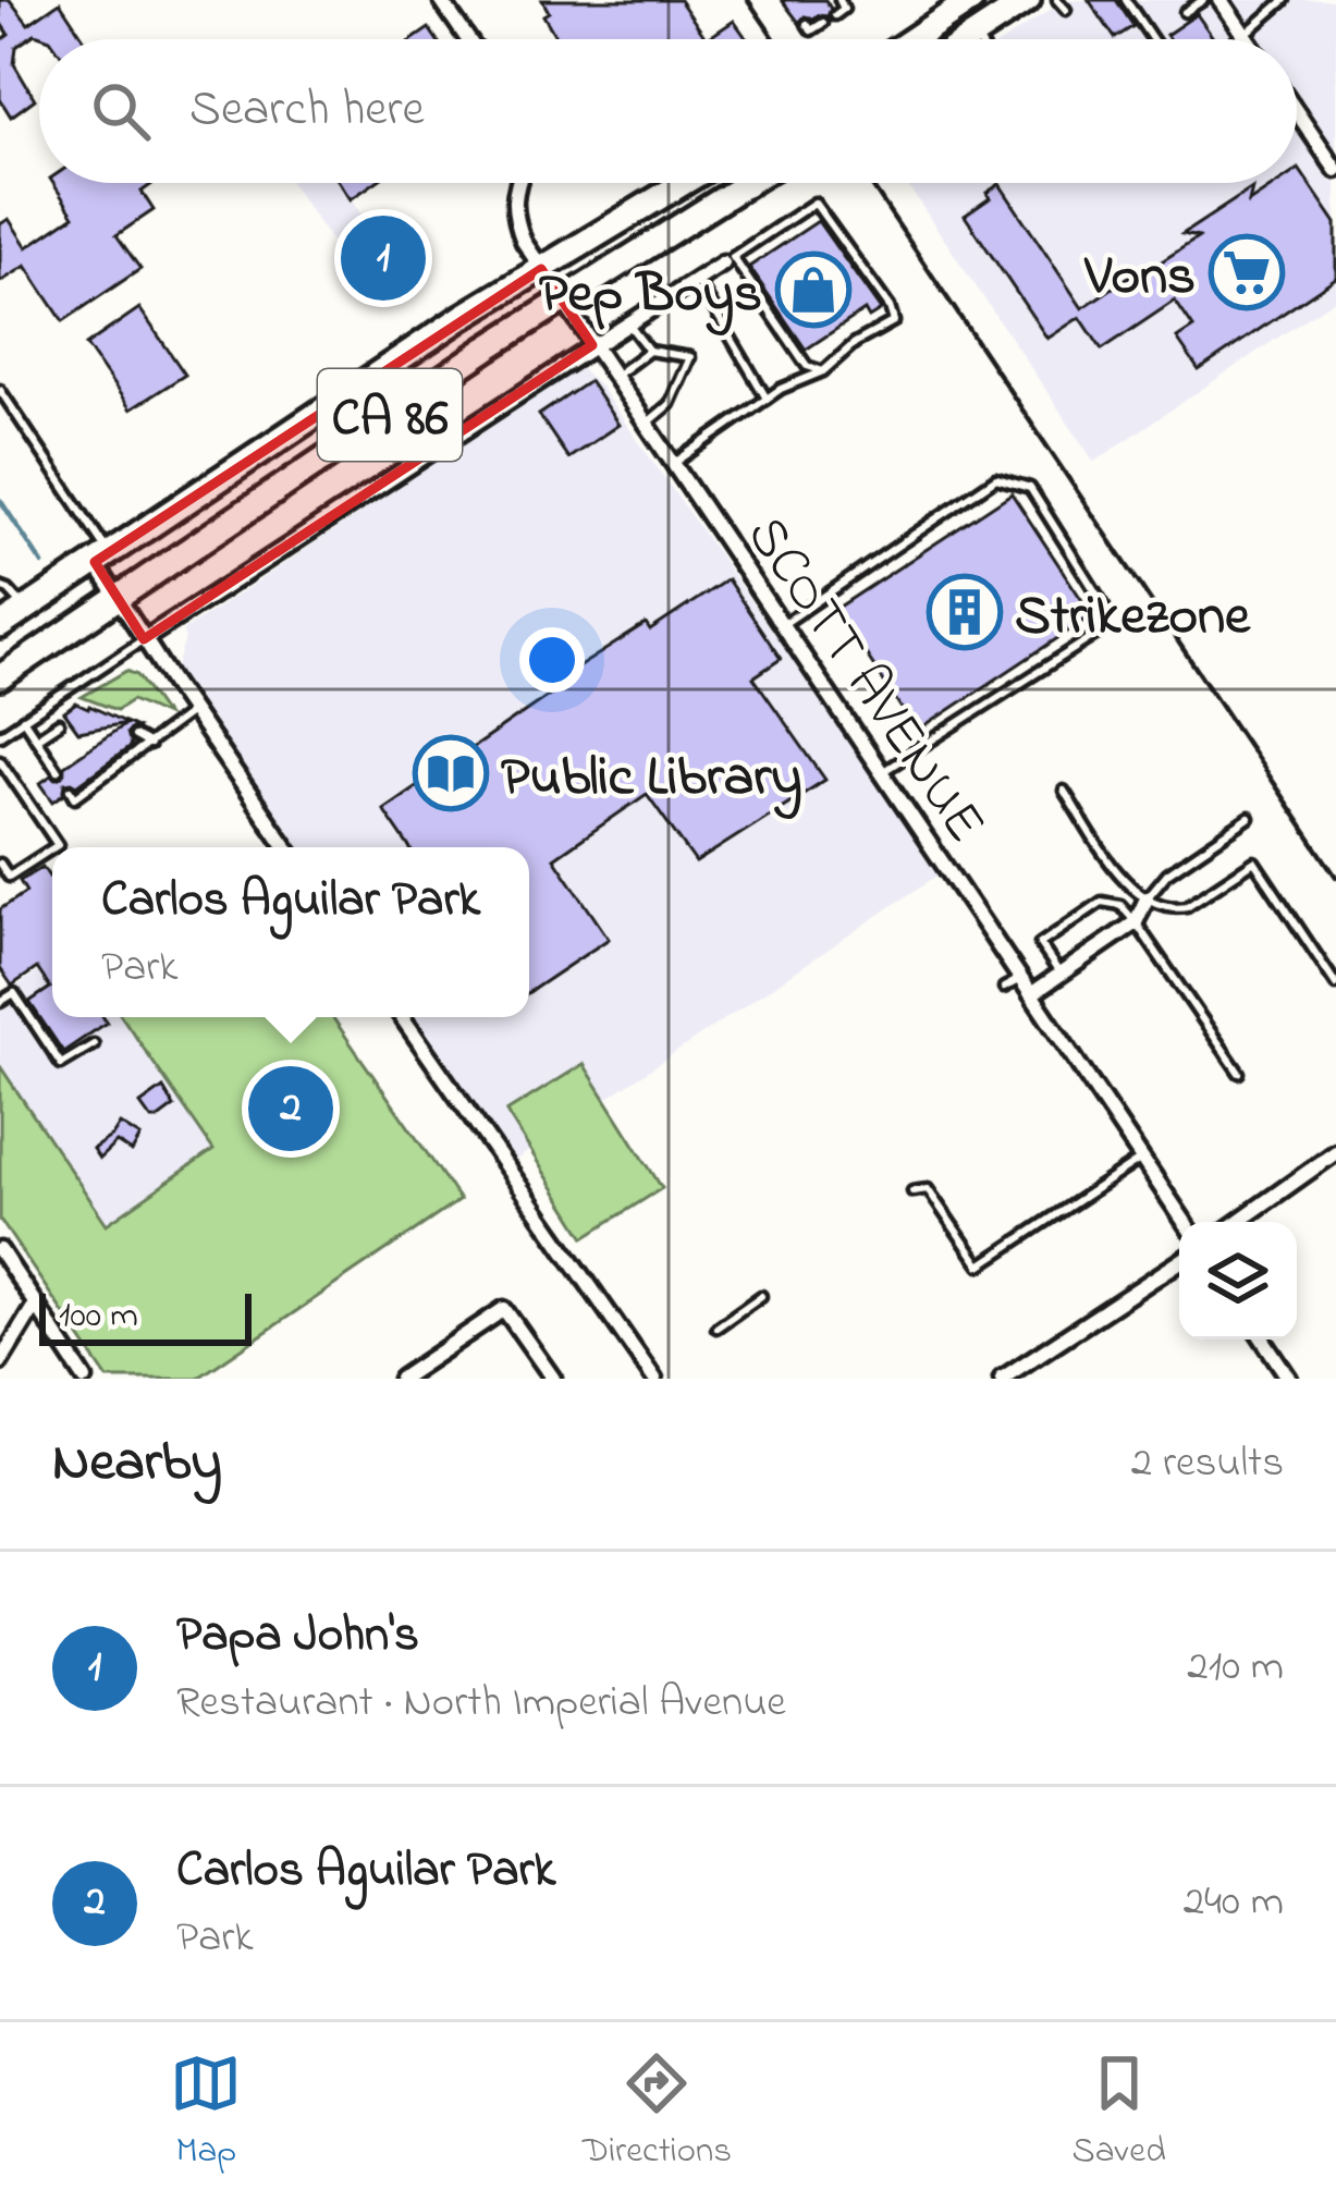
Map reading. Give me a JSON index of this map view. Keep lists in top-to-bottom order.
{
  "streets": {
    "highway": ["CA 86"],
    "street": ["SCOTT AVENUE"]
  },
  "crossings": [
    ["CA 86", "SCOTT AVENUE"]
  ],
  "places": {
    "supermarket": ["Vons"],
    "shop": ["Pep Boys"],
    "building": ["Strikezone"],
    "library": ["Public Library"]
  },
  "scale_bar": "100 m",
  "page": {
    "search": "Search here",
    "pins": ["1", "2"],
    "popup": ["Carlos Aguilar Park", "Park"],
    "scale": "100 m",
    "heading": ["Nearby", "2 results"],
    "list": [
      {
        "mark": "1",
        "name": "Papa John's",
        "note": "Restaurant · North Imperial Avenue",
        "value": "210 m"
      },
      {
        "mark": "2",
        "name": "Carlos Aguilar Park",
        "note": "Park",
        "value": "240 m"
      }
    ],
    "nav": ["Map", "Directions", "Saved"]
  }
}
